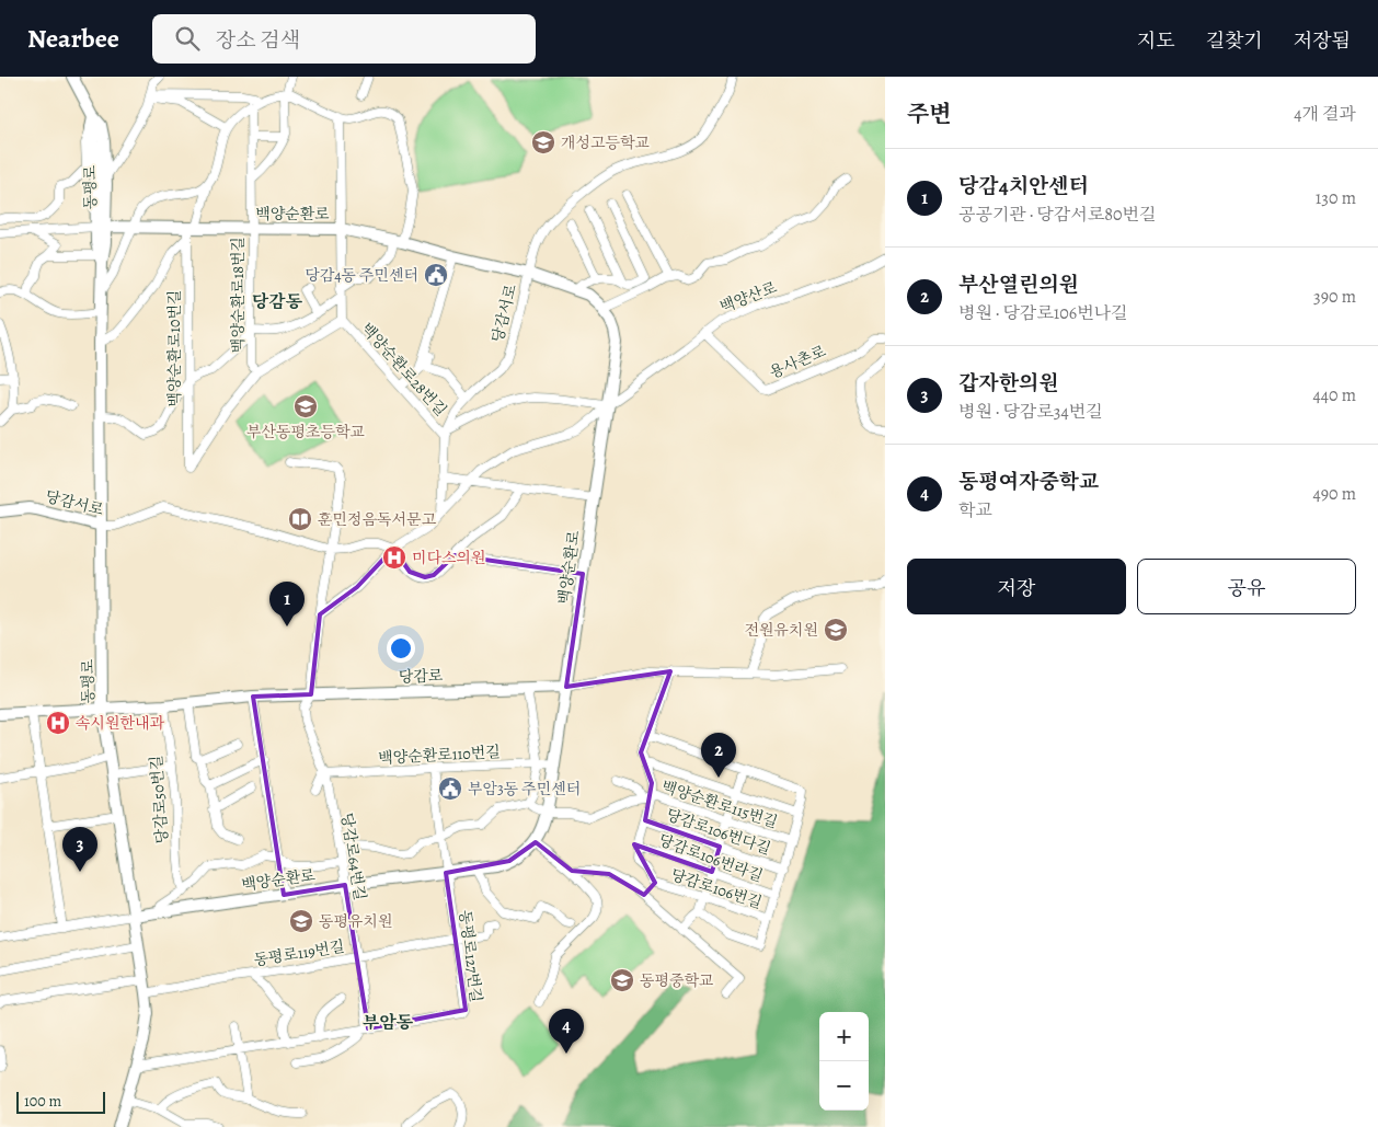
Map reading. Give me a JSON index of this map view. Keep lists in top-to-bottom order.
{
  "streets": {
    "main road": [
      "동평로",
      "백양순환로",
      "당감서로",
      "당감로"
    ],
    "street": [
      "백양순환로18번길",
      "백양산로",
      "백양순환로10번길",
      "용사촌로",
      "백양순환로28번길",
      "백양순환로110번길",
      "당감로50번길",
      "백양순환로115번길",
      "당감로106번다길",
      "당감로64번길",
      "당감로106번라길",
      "당감로106번길",
      "동평로119번길",
      "동평로127번길"
    ]
  },
  "crossings": [
    ["동평로", "백양순환로"],
    ["동평로", "당감서로"],
    ["동평로", "당감로"],
    ["동평로", "동평로119번길"],
    ["동평로", "동평로127번길"],
    ["백양순환로", "백양순환로18번길"],
    ["백양순환로", "백양산로"],
    ["백양순환로", "당감서로"],
    ["백양순환로", "백양순환로10번길"],
    ["백양순환로", "백양순환로28번길"],
    ["백양순환로", "당감로"],
    ["백양순환로", "백양순환로110번길"],
    ["백양순환로", "백양순환로115번길"],
    ["백양순환로", "당감로64번길"],
    ["백양순환로", "동평로127번길"],
    ["백양순환로18번길", "백양순환로10번길"],
    ["백양산로", "당감서로"],
    ["백양산로", "용사촌로"],
    ["당감서로", "백양순환로28번길"],
    ["당감서로", "당감로64번길"],
    ["당감로", "당감로50번길"],
    ["당감로", "당감로64번길"],
    ["백양순환로110번길", "당감로64번길"],
    ["백양순환로110번길", "동평로127번길"],
    ["당감로64번길", "동평로119번길"],
    ["당감로64번길", "동평로127번길"],
    ["당감로106번라길", "당감로106번길"],
    ["동평로119번길", "동평로127번길"]
  ],
  "districts": ["당감동", "부암동"],
  "places": {
    "school or university": [
      "개성고등학교",
      "부산동평초등학교",
      "전원유치원",
      "동평유치원",
      "동평중학교"
    ],
    "public building": ["당감4동 주민센터", "부암3동 주민센터"],
    "library": ["훈민정음독서문고"],
    "hospital": ["미다스의원", "속시원한내과"]
  },
  "scale_bar": "100 m",
  "page": {
    "header": "Nearbee",
    "search": "장소 검색",
    "nav": ["지도", "길찾기", "저장됨"],
    "heading": ["주변", "4개 결과"],
    "list": [
      {
        "mark": "1",
        "name": "당감4치안센터",
        "note": "공공기관 · 당감서로80번길",
        "value": "130 m"
      },
      {
        "mark": "2",
        "name": "부산열린의원",
        "note": "병원 · 당감로106번나길",
        "value": "390 m"
      },
      {
        "mark": "3",
        "name": "갑자한의원",
        "note": "병원 · 당감로34번길",
        "value": "440 m"
      },
      {
        "mark": "4",
        "name": "동평여자중학교",
        "note": "학교",
        "value": "490 m"
      }
    ],
    "buttons": ["저장", "공유"],
    "pins": [
      "1",
      "2",
      "3",
      "4"
    ],
    "map_buttons": ["+", "−"],
    "scale": "100 m"
  }
}
